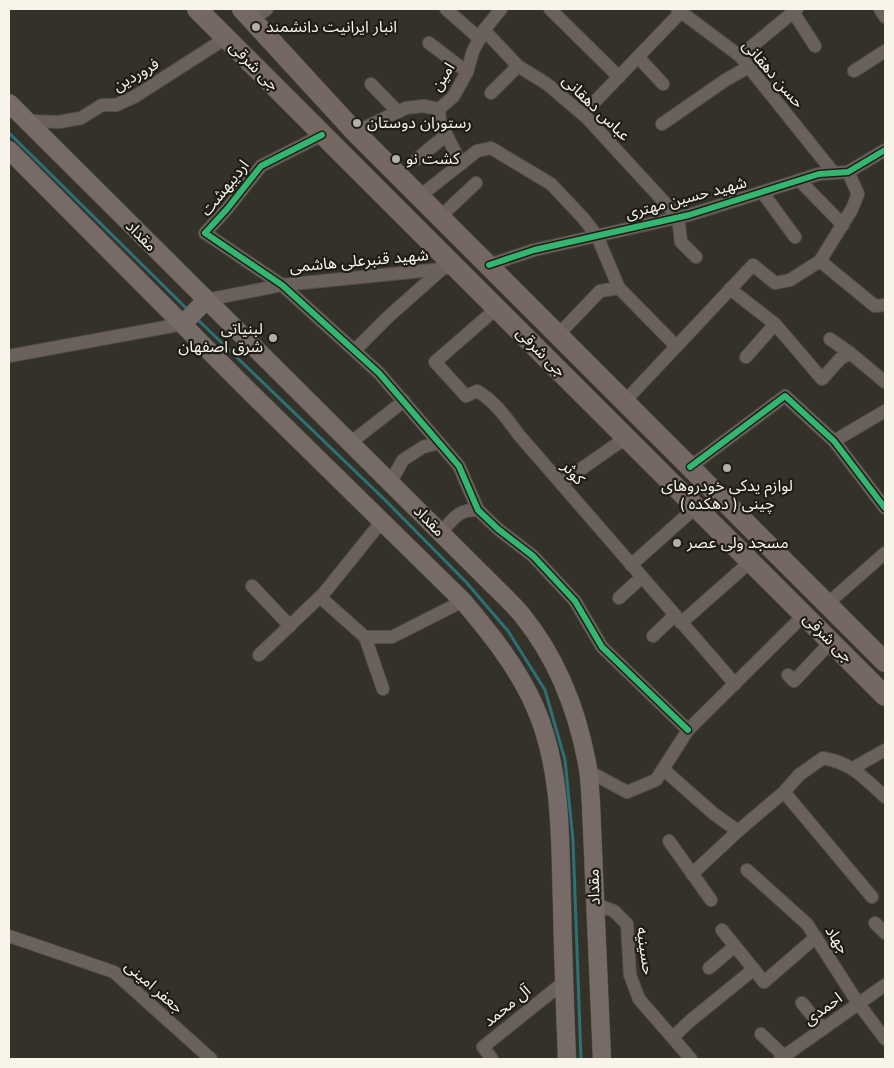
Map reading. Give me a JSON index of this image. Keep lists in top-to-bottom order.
{
  "streets": {
    "main road": ["جی شرقی", "مقداد"],
    "street": [
      "حسن دهقانی",
      "فروردین",
      "امین",
      "عباس دهقانی",
      "اردیبهشت",
      "شهید حسین مهتری",
      "شهید قنبرعلی هاشمی",
      "کوثر",
      "جهاد",
      "حسینیه",
      "جعفر امینی",
      "آل محمد",
      "احمدی"
    ]
  },
  "crossings": [
    ["جی شرقی", "فروردین"],
    ["جی شرقی", "امین"],
    ["جی شرقی", "اردیبهشت"],
    ["جی شرقی", "شهید حسین مهتری"],
    ["جی شرقی", "شهید قنبرعلی هاشمی"],
    ["جی شرقی", "کوثر"],
    ["حسن دهقانی", "شهید حسین مهتری"],
    ["فروردین", "مقداد"],
    ["امین", "عباس دهقانی"],
    ["عباس دهقانی", "شهید حسین مهتری"],
    ["اردیبهشت", "شهید قنبرعلی هاشمی"],
    ["مقداد", "شهید قنبرعلی هاشمی"],
    ["مقداد", "حسینیه"],
    ["مقداد", "آل محمد"],
    ["جهاد", "احمدی"]
  ],
  "places": [
    "انبار ایرانیت دانشمند",
    "رستوران دوستان",
    "کشت نو",
    "لبنیاتی شرق اصفهان",
    "لوازم یدکی خودروهای چینی ( دهکده )",
    "مسجد ولی عصر"
  ]
}
